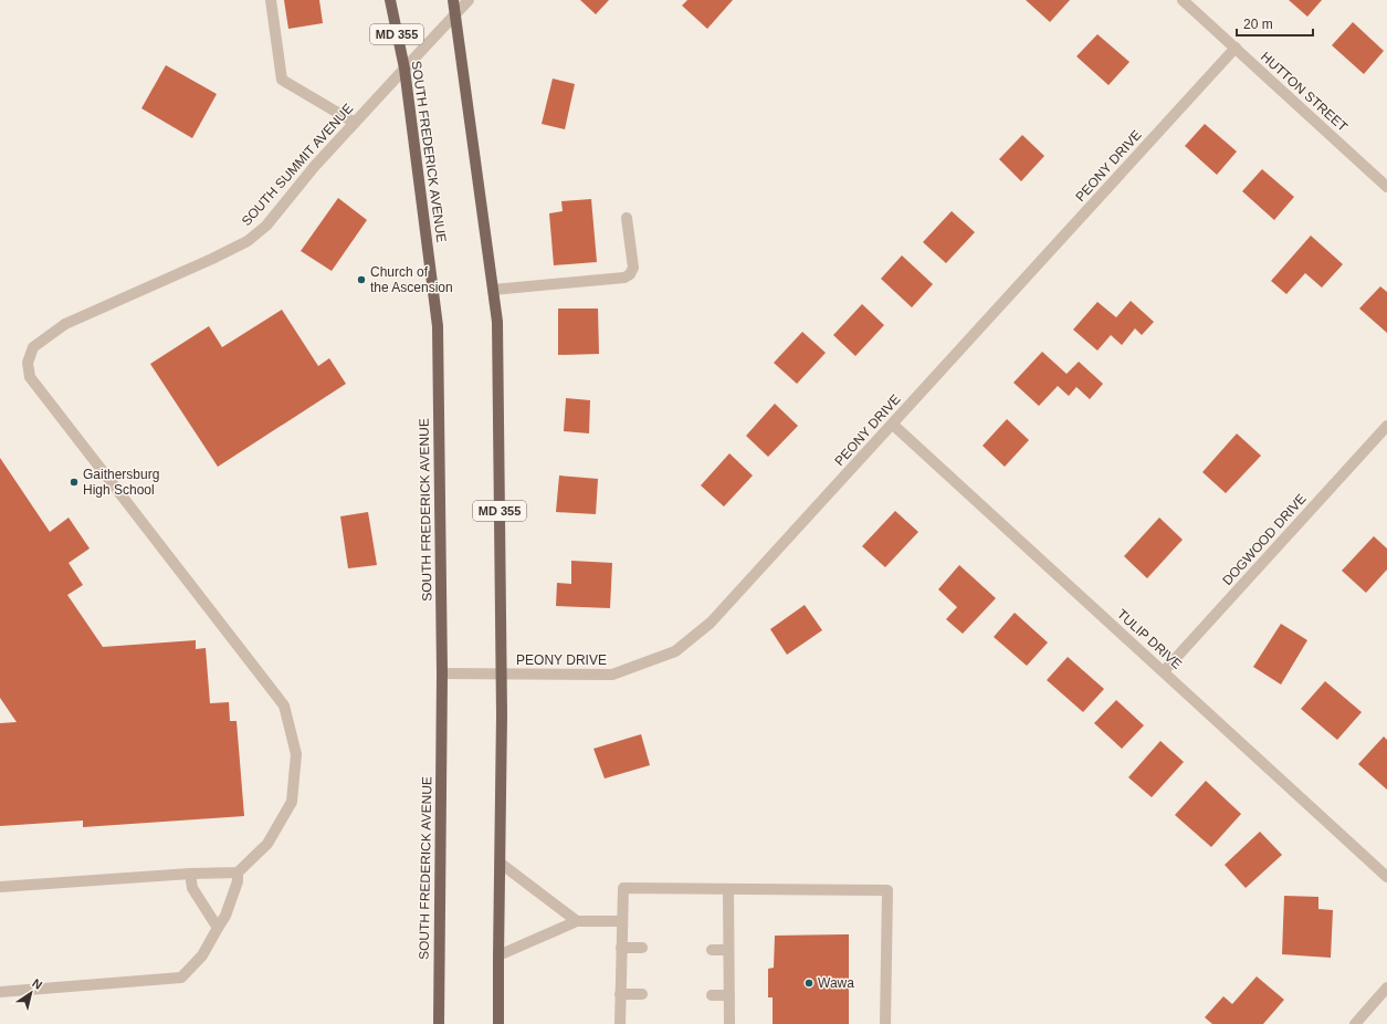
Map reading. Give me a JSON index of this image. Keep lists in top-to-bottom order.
{
  "streets": {
    "main road": ["MD 355", "SOUTH FREDERICK AVENUE"],
    "street": [
      "HUTTON STREET",
      "SOUTH SUMMIT AVENUE",
      "PEONY DRIVE",
      "DOGWOOD DRIVE",
      "TULIP DRIVE"
    ]
  },
  "crossings": [
    ["MD 355", "SOUTH SUMMIT AVENUE"],
    ["MD 355", "PEONY DRIVE"],
    ["HUTTON STREET", "PEONY DRIVE"],
    ["SOUTH FREDERICK AVENUE", "SOUTH SUMMIT AVENUE"],
    ["SOUTH FREDERICK AVENUE", "PEONY DRIVE"],
    ["PEONY DRIVE", "TULIP DRIVE"],
    ["DOGWOOD DRIVE", "TULIP DRIVE"]
  ],
  "places": ["Church of the Ascension", "Gaithersburg High School", "Wawa"],
  "scale_bar": "20 m",
  "north": "top right"
}
